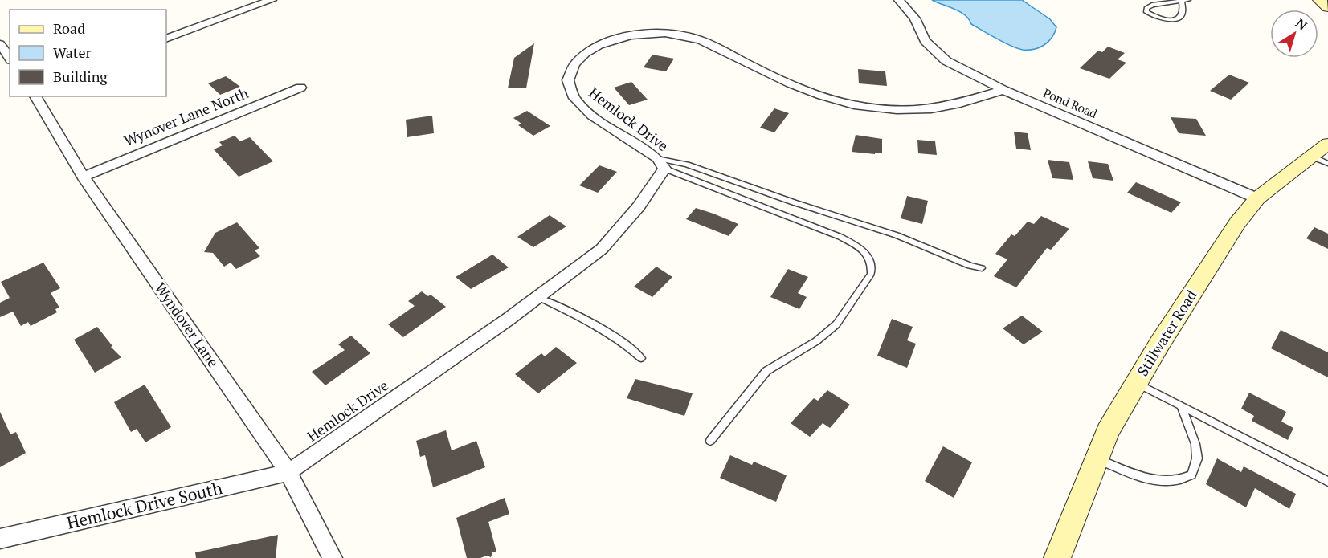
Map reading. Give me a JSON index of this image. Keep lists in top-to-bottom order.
{
  "streets": {
    "main road": ["Stillwater Road"],
    "street": [
      "Pond Road",
      "Wynover Lane North",
      "Hemlock Drive",
      "Wyndover Lane",
      "Hemlock Drive South"
    ]
  },
  "crossings": [
    ["Pond Road", "Hemlock Drive"],
    ["Pond Road", "Stillwater Road"],
    ["Wynover Lane North", "Wyndover Lane"],
    ["Hemlock Drive", "Wyndover Lane"],
    ["Hemlock Drive", "Hemlock Drive South"],
    ["Wyndover Lane", "Hemlock Drive South"]
  ],
  "legend": ["Road", "Water", "Building"],
  "north": "top right"
}
